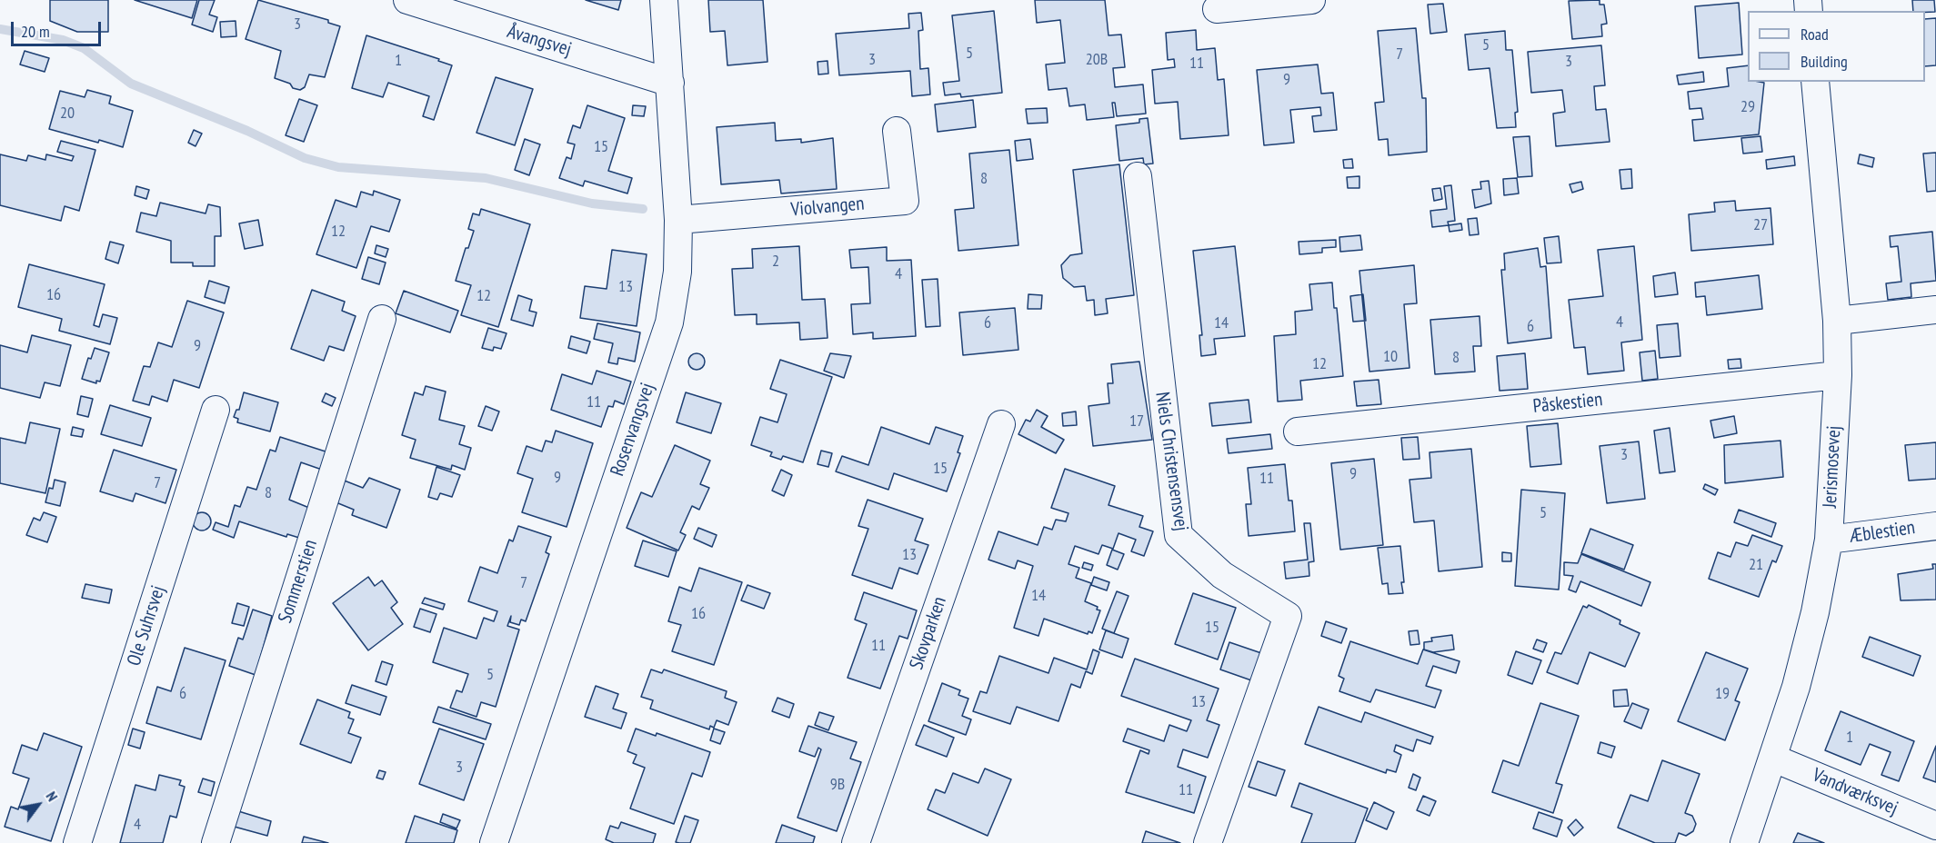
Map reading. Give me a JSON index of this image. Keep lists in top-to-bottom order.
{
  "streets": {
    "street": [
      "Åvangsvej",
      "Violvangen",
      "Påskestien",
      "Rosenvangsvej",
      "Niels Christensensvej",
      "Jerismosevej",
      "Æblestien",
      "Sommerstien",
      "Ole Suhrsvej",
      "Skovparken",
      "Vandværksvej"
    ]
  },
  "crossings": [
    ["Åvangsvej", "Rosenvangsvej"],
    ["Violvangen", "Rosenvangsvej"],
    ["Påskestien", "Jerismosevej"],
    ["Jerismosevej", "Æblestien"],
    ["Jerismosevej", "Vandværksvej"]
  ],
  "house_numbers": [
    "3",
    "5",
    "5",
    "7",
    "3",
    "20B",
    "1",
    "3",
    "11",
    "9",
    "29",
    "20",
    "15",
    "8",
    "27",
    "12",
    "2",
    "4",
    "13",
    "16",
    "12",
    "4",
    "6",
    "14",
    "6",
    "9",
    "10",
    "8",
    "12",
    "11",
    "17",
    "3",
    "15",
    "9",
    "9",
    "11",
    "7",
    "8",
    "5",
    "13",
    "21",
    "7",
    "14",
    "16",
    "15",
    "11",
    "5",
    "6",
    "19",
    "13",
    "1",
    "3",
    "9B",
    "11",
    "4"
  ],
  "legend": ["Road", "Building"],
  "scale_bar": "20 m",
  "north": "top right"
}
